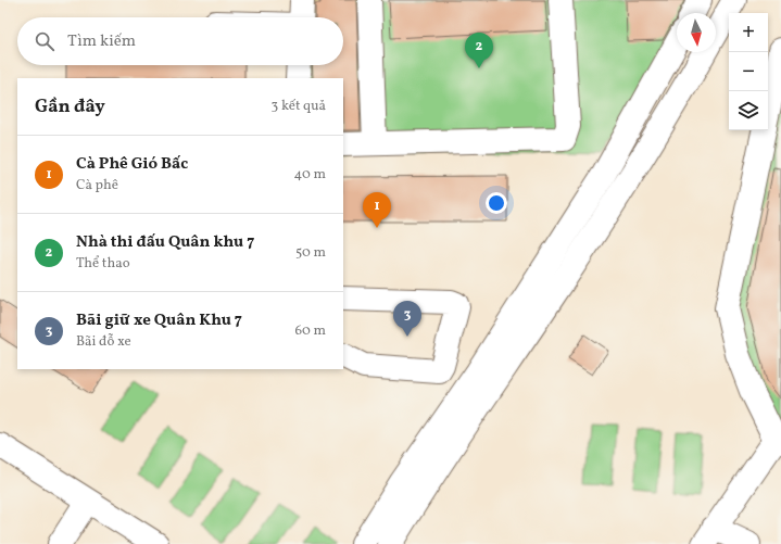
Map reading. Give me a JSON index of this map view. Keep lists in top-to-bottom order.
{
  "north": "bottom",
  "page": {
    "map_buttons": ["+", "−"],
    "search": "Tìm kiếm",
    "pins": ["2", "1", "3"],
    "heading": ["Gần đây", "3 kết quả"],
    "list": [
      {
        "mark": "1",
        "name": "Cà Phê Gió Bấc",
        "note": "Cà phê",
        "value": "40 m"
      },
      {
        "mark": "2",
        "name": "Nhà thi đấu Quân khu 7",
        "note": "Thể thao",
        "value": "50 m"
      },
      {
        "mark": "3",
        "name": "Bãi giữ xe Quân Khu 7",
        "note": "Bãi đỗ xe",
        "value": "60 m"
      }
    ]
  }
}
